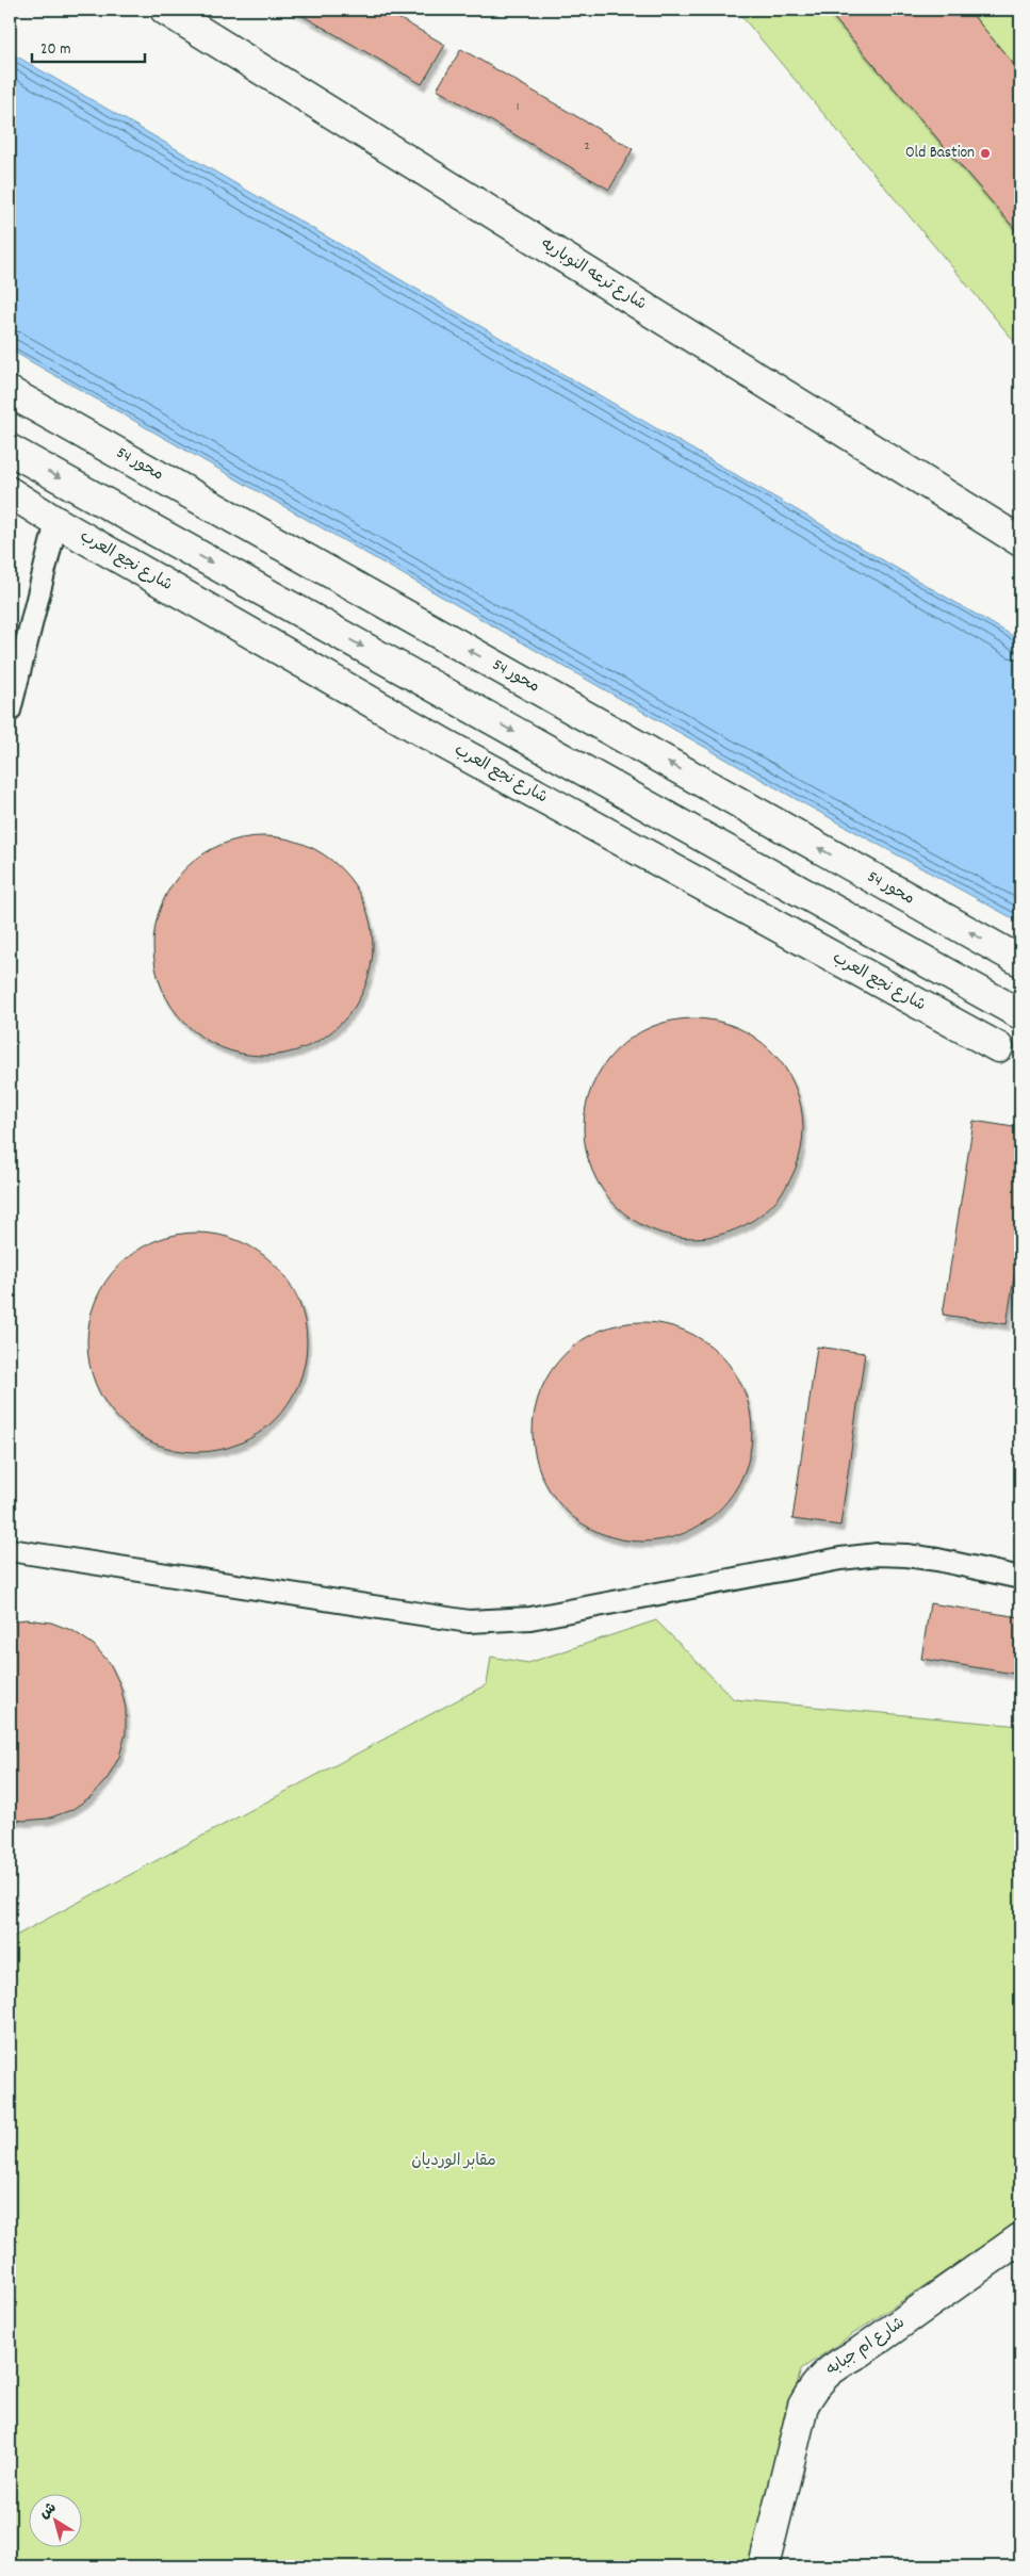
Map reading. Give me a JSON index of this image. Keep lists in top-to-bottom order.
{
  "streets": {
    "main road": [
      "شارع ترعه النوباريه",
      "محور 54",
      "شارع نجع العرب",
      "شارع ام جبابه"
    ]
  },
  "parks": ["مقابر الورديان"],
  "places": ["Old Bastion"],
  "house_numbers": ["1", "2"],
  "scale_bar": "20 m",
  "north": "top left"
}
